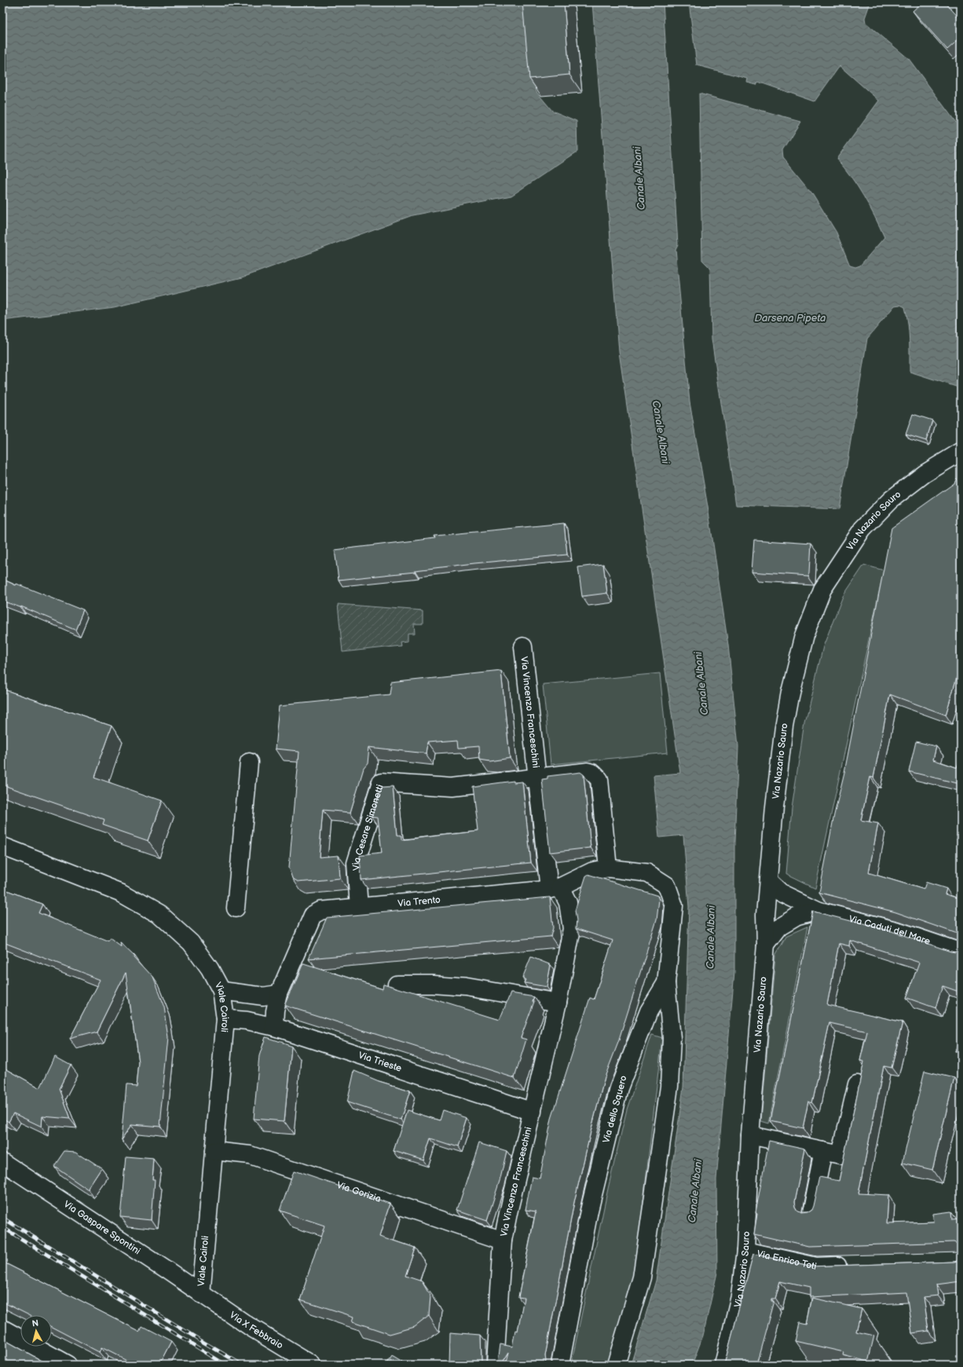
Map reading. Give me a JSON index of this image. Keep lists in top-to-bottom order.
{
  "streets": {
    "street": [
      "Via Nazario Sauro",
      "Via Vincenzo Franceschini",
      "Via Cesare Simonetti",
      "Via Trento",
      "Via Caduti del Mare",
      "Viale Cairoli",
      "Via Trieste",
      "Via dello Squero",
      "Via Gorizia",
      "Via Gaspare Spontini",
      "Via Enrico Toti",
      "Via X Febbraio"
    ]
  },
  "crossings": [
    ["Via Nazario Sauro", "Via Caduti del Mare"],
    ["Via Nazario Sauro", "Via Enrico Toti"],
    ["Via Vincenzo Franceschini", "Via Cesare Simonetti"],
    ["Via Vincenzo Franceschini", "Via Trento"],
    ["Via Vincenzo Franceschini", "Via Trieste"],
    ["Via Vincenzo Franceschini", "Via Gorizia"],
    ["Via Cesare Simonetti", "Via Trento"],
    ["Via Trento", "Via Trieste"],
    ["Via Trento", "Via dello Squero"],
    ["Viale Cairoli", "Via Trieste"],
    ["Viale Cairoli", "Via Gorizia"],
    ["Viale Cairoli", "Via Gaspare Spontini"],
    ["Viale Cairoli", "Via X Febbraio"],
    ["Via Gaspare Spontini", "Via X Febbraio"]
  ],
  "water": ["Canale Albani", "Darsena Pipeta"],
  "north": "top"
}
